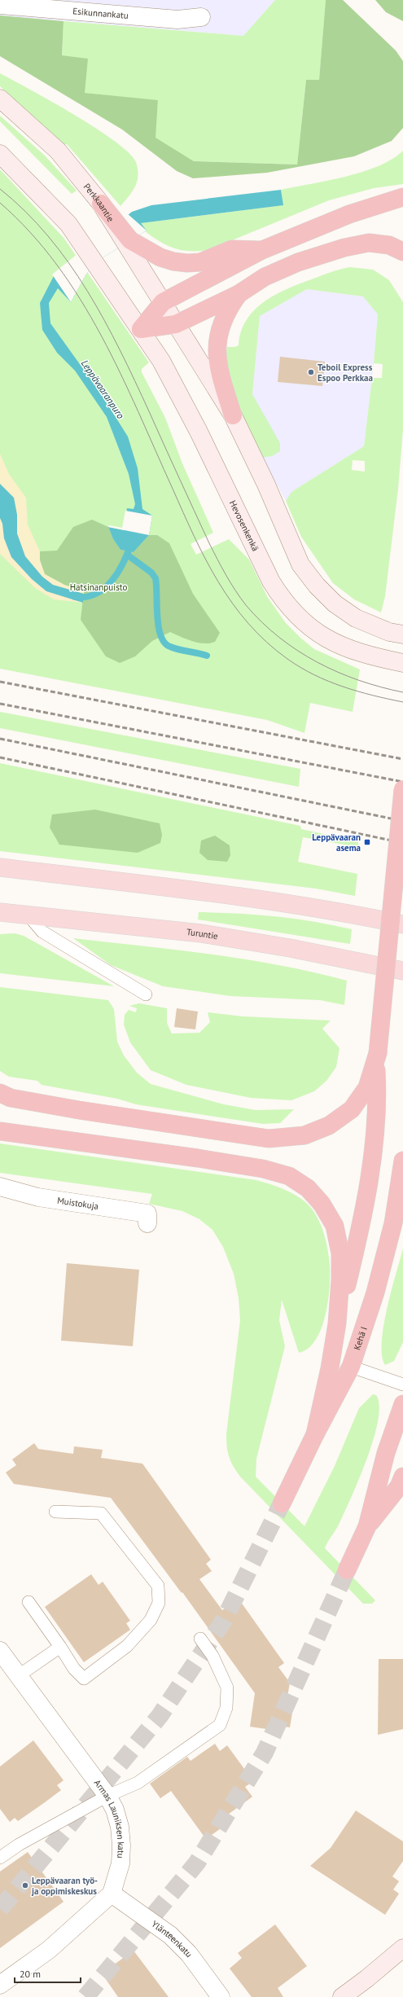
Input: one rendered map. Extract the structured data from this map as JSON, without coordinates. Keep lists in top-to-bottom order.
{
  "streets": {
    "highway": ["Kehä I"],
    "main road": ["Perkkaantie", "Hevosenkenkä", "Turuntie"],
    "street": [
      "Esikunnankatu",
      "Muistokuja",
      "Armas Launiksen katu",
      "Ylänteenkatu"
    ]
  },
  "crossings": [
    ["Armas Launiksen katu", "Ylänteenkatu"]
  ],
  "water": ["Leppävaaranpuro"],
  "parks": ["Hatsinanpuisto"],
  "places": {
    "other": ["Teboil Express Espoo Perkkaa", "Leppävaaran työ- ja oppimiskeskus"],
    "transit": ["Leppävaaran asema"]
  },
  "scale_bar": "20 m"
}
